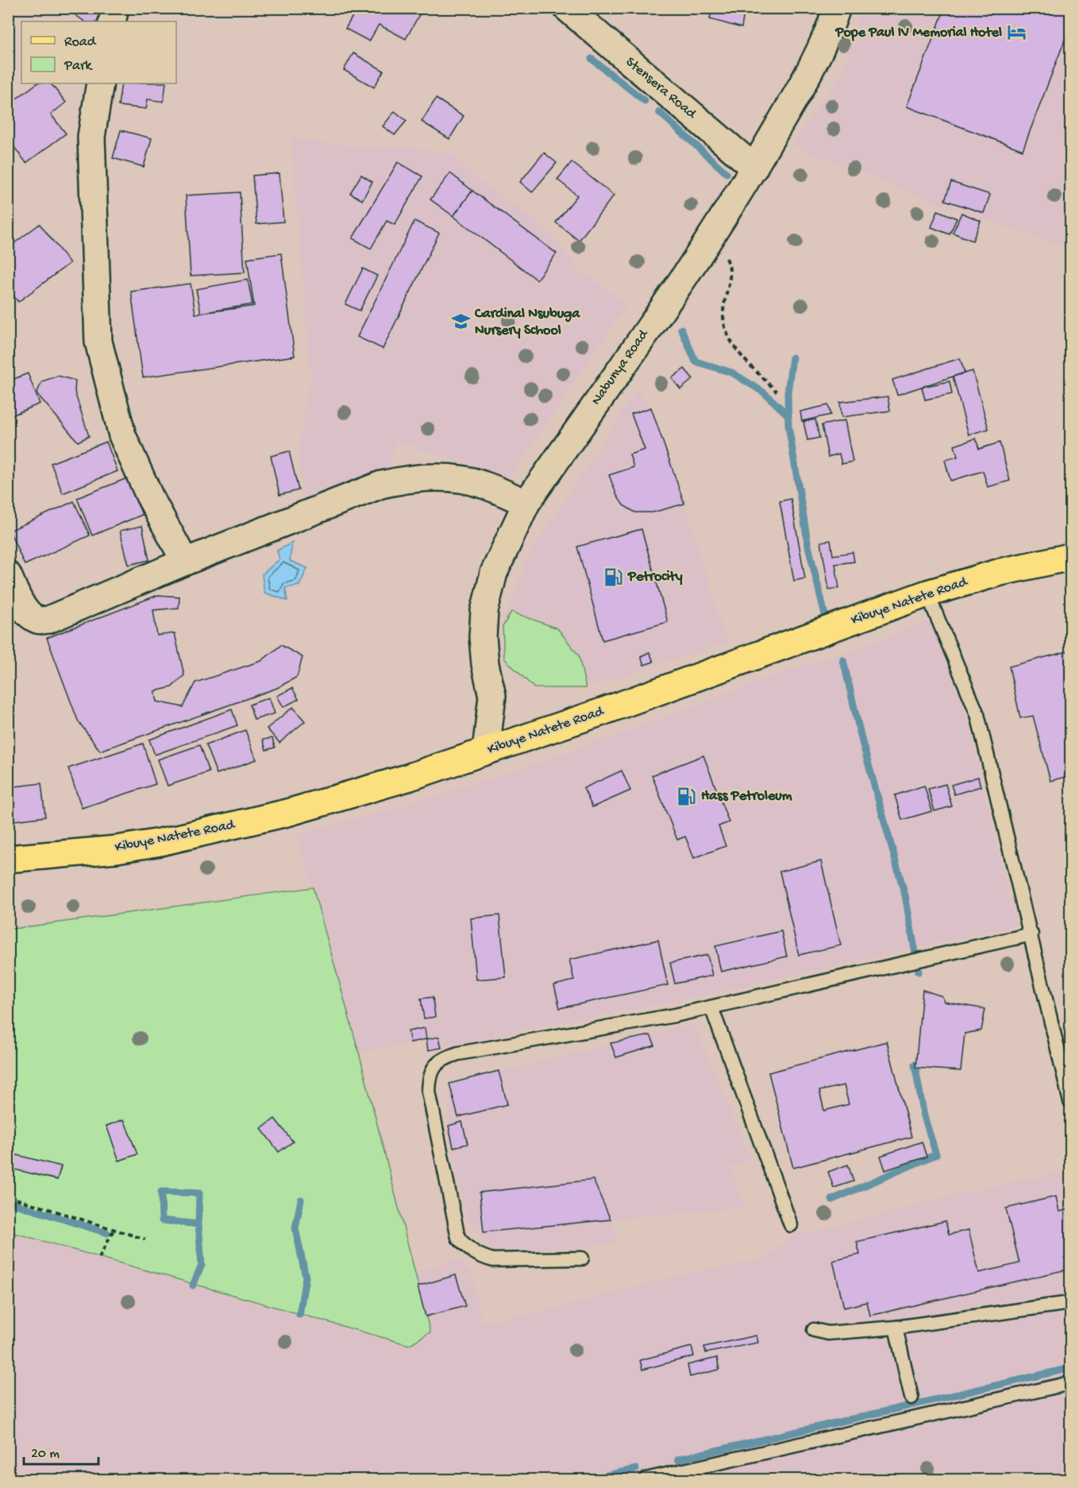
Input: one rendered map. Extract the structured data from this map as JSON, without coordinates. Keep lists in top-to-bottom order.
{
  "streets": {
    "main road": ["Kibuye Natete Road"],
    "street": ["Stensera Road", "Nabunya Road"]
  },
  "crossings": [
    ["Stensera Road", "Nabunya Road"],
    ["Nabunya Road", "Kibuye Natete Road"]
  ],
  "places": {
    "hotel": ["Pope Paul IV Memorial Hotel"],
    "school or university": ["Cardinal Nsubuga Nursery School"],
    "fuel station": ["Petrocity", "Hass Petroleum"]
  },
  "legend": ["Road", "Park"],
  "scale_bar": "20 m"
}
